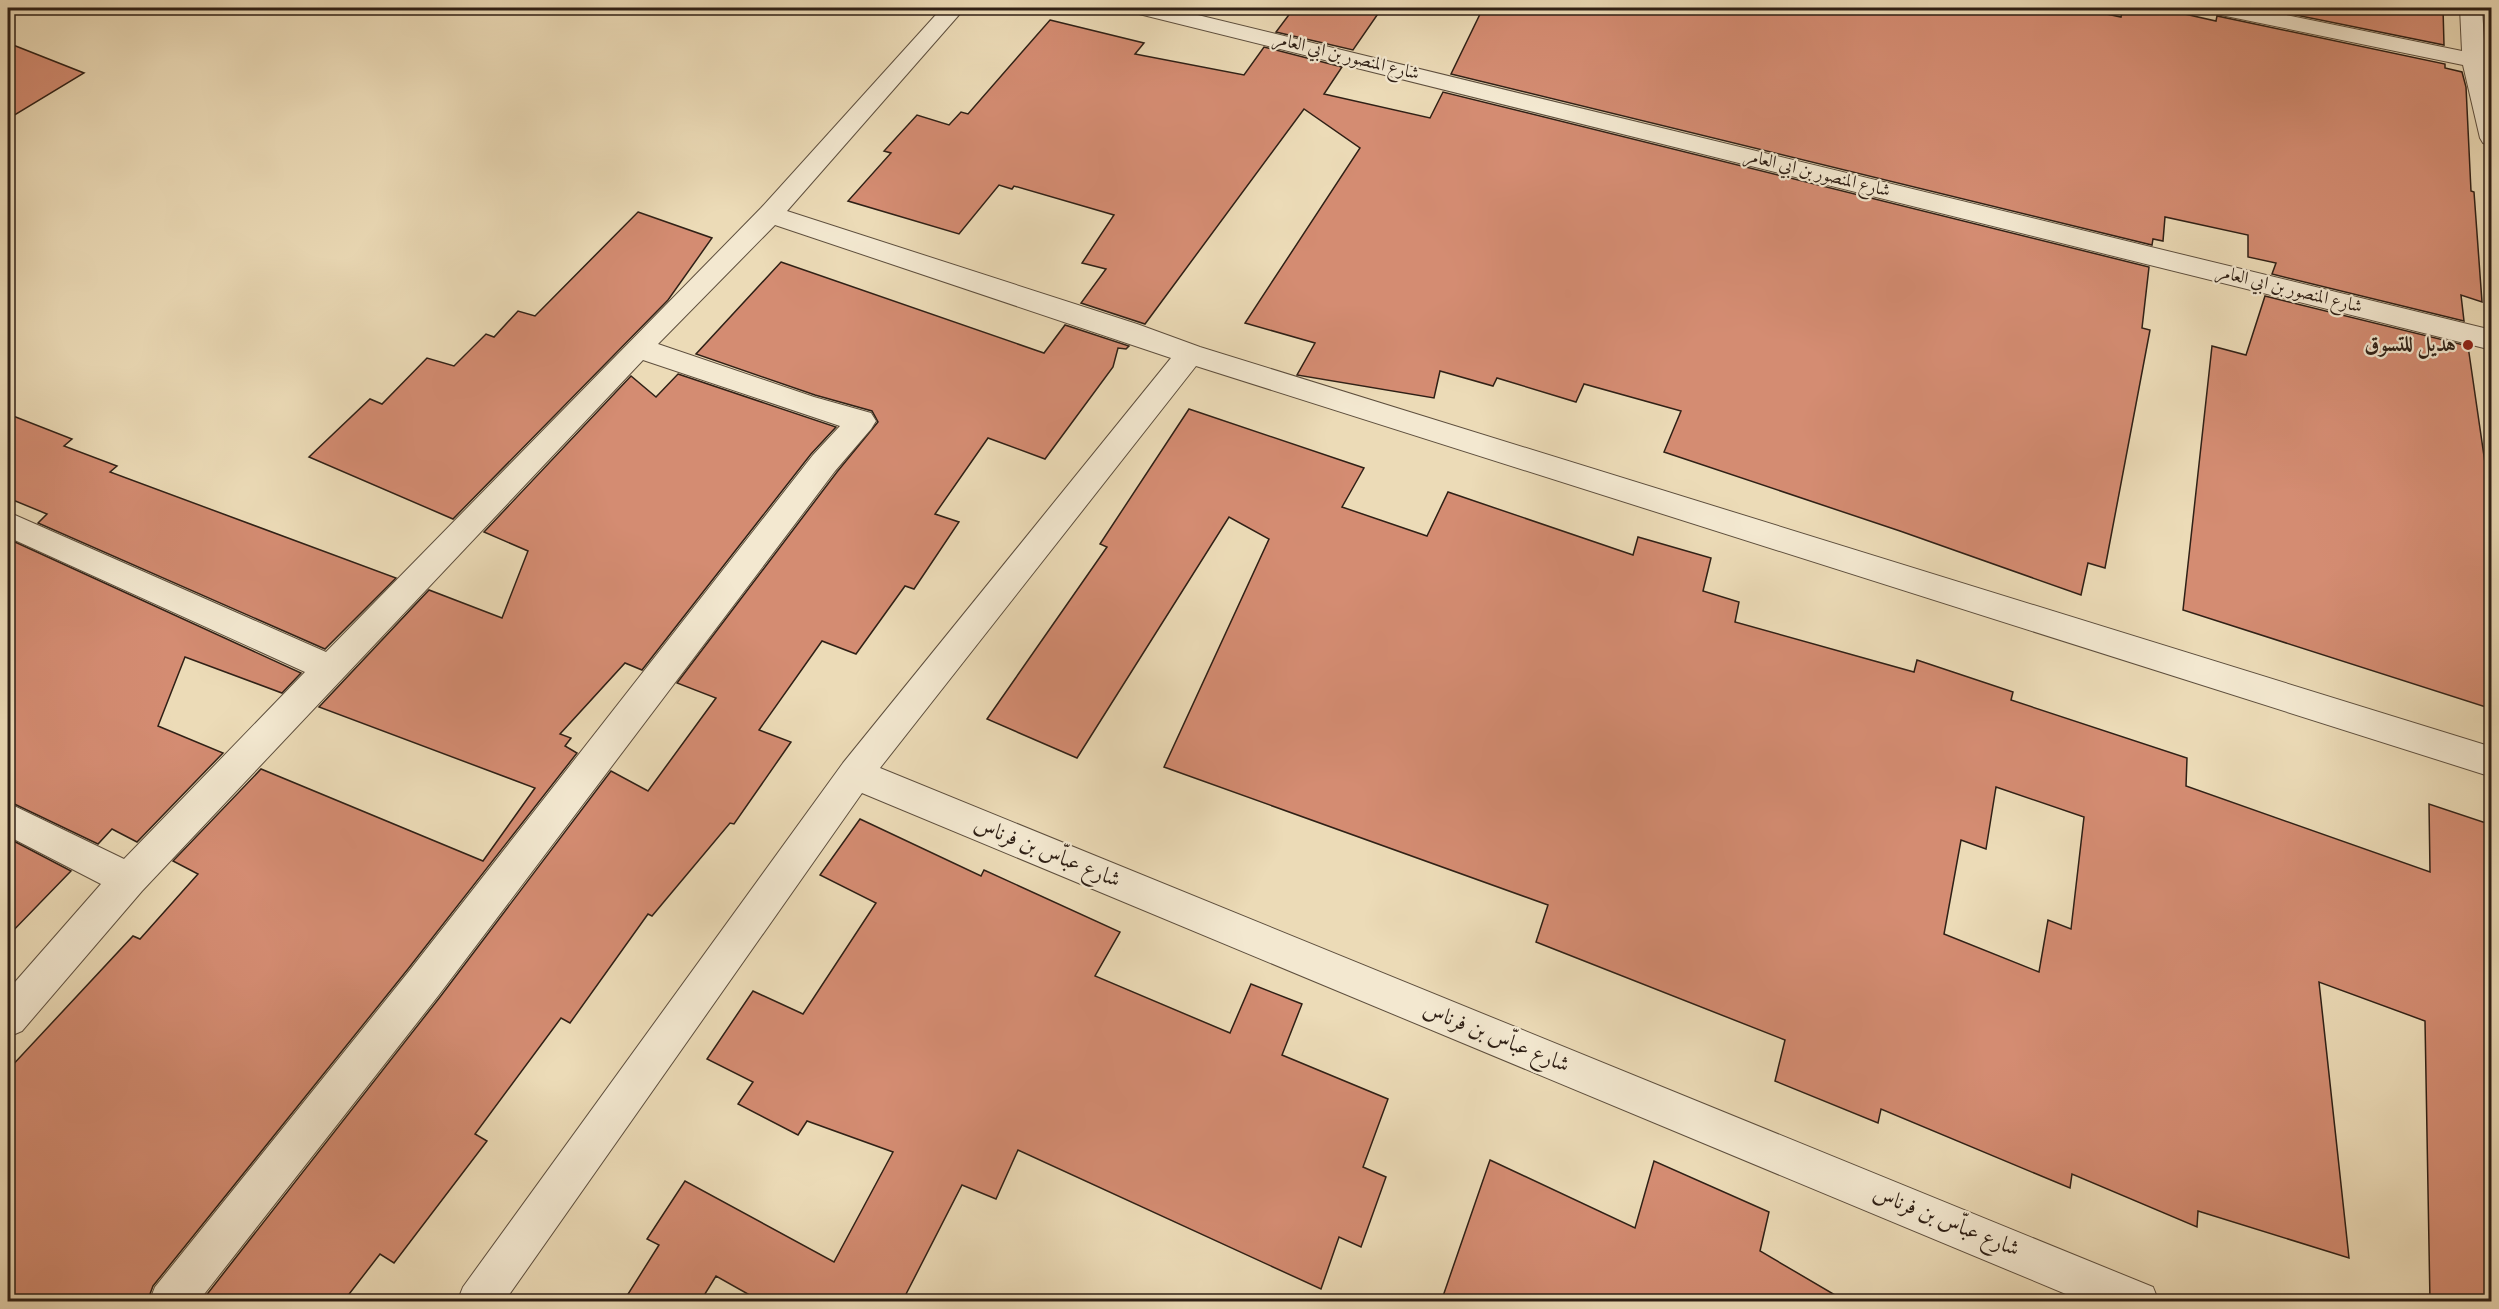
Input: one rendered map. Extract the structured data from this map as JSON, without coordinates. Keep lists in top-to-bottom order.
{
  "streets": {
    "street": ["شارع المنصور بن ابي العامر", "شارع عباّس بن فرناس"]
  },
  "places": ["هديل للتسوق"]
}
